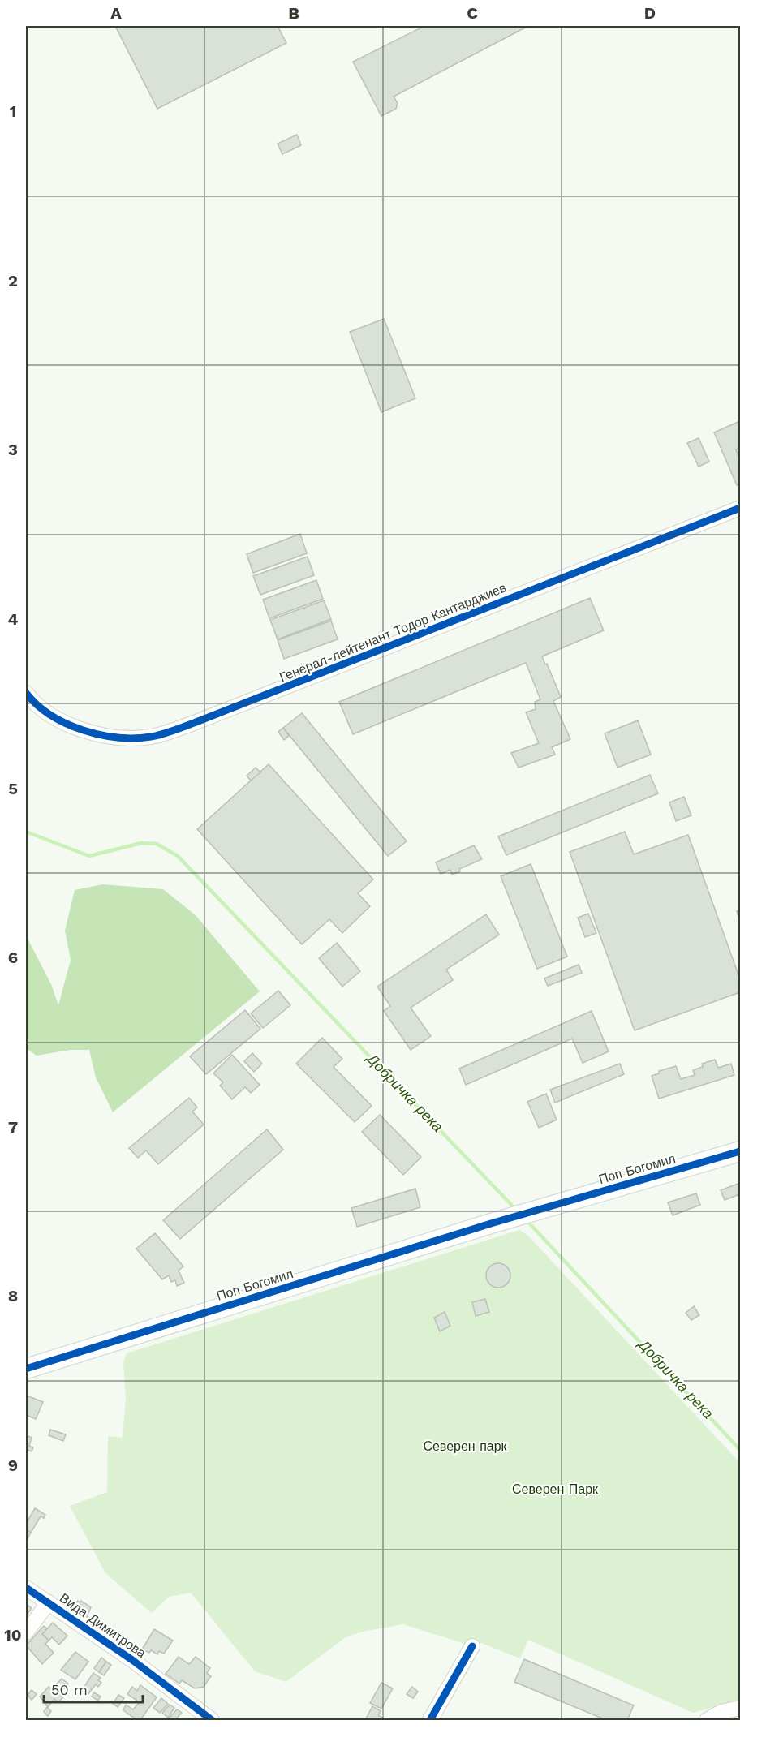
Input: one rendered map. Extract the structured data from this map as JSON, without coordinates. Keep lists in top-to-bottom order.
{
  "streets": {
    "street": ["Генерал-лейтенант Тодор Кантарджиев", "Поп Богомил", "Вида Димитрова"]
  },
  "water": ["Добричка река"],
  "parks": ["Северен парк", "Северен Парк"],
  "scale_bar": "50 m",
  "grid": {
    "columns": [
      "A",
      "B",
      "C",
      "D"
    ],
    "rows": [
      "1",
      "2",
      "3",
      "4",
      "5",
      "6",
      "7",
      "8",
      "9",
      "10"
    ]
  }
}
